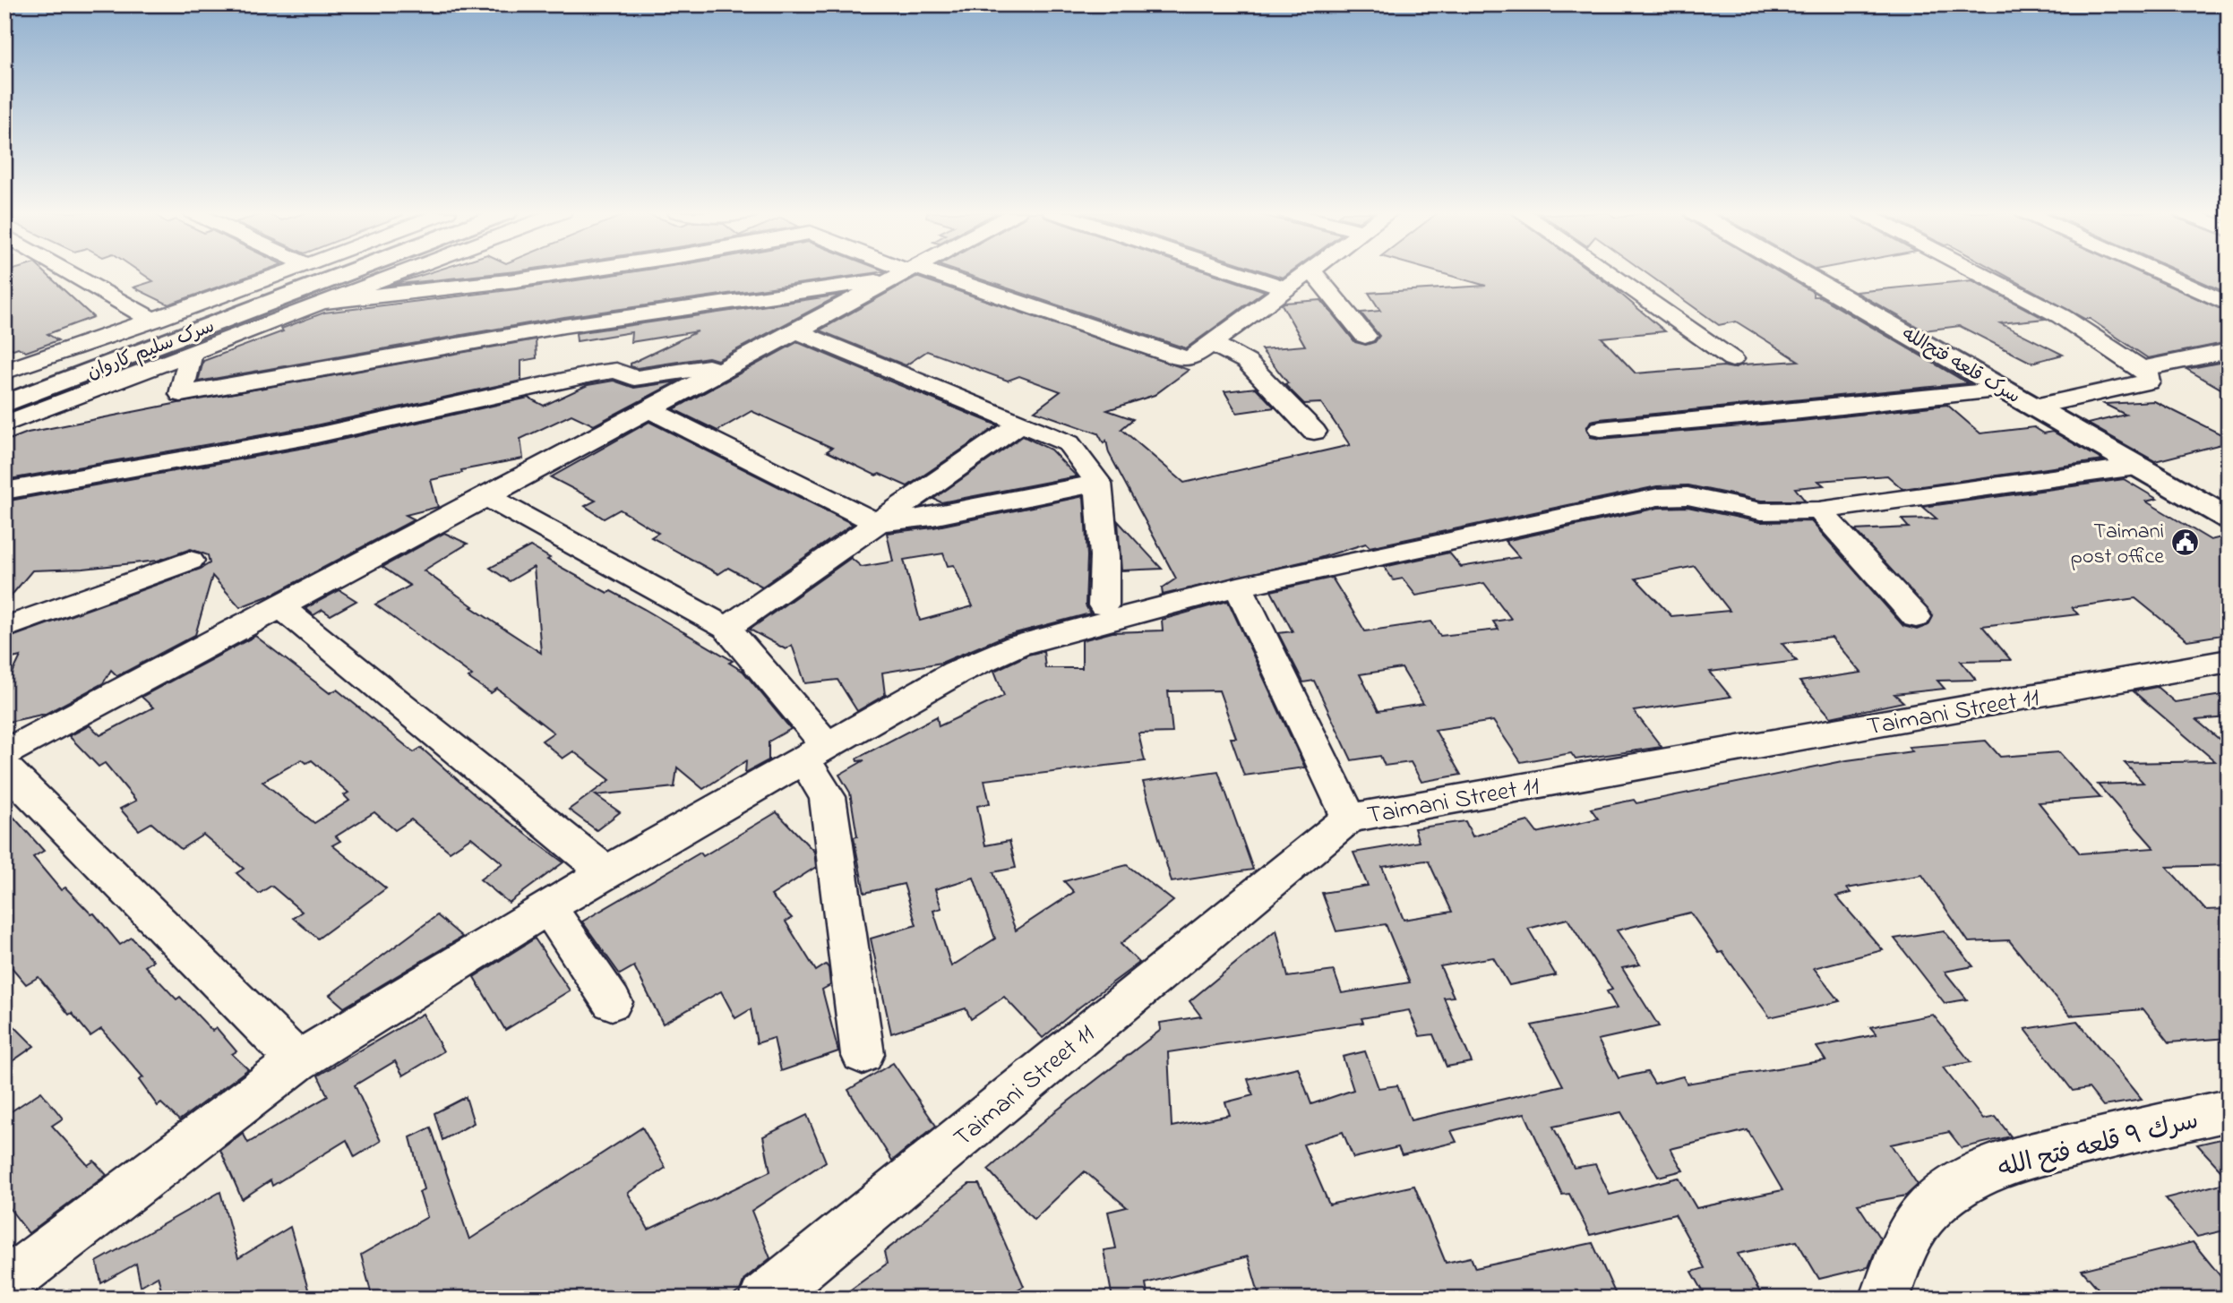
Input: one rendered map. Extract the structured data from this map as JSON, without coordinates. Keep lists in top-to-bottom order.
{
  "streets": {
    "main road": ["سرک سلیم کاروان", "سرک قلعه فتح‌الله"],
    "street": ["Taimani Street 11", "سرك ٩ قلعه فتح الله"]
  },
  "places": {
    "public building": ["Taimani post office"]
  }
}
